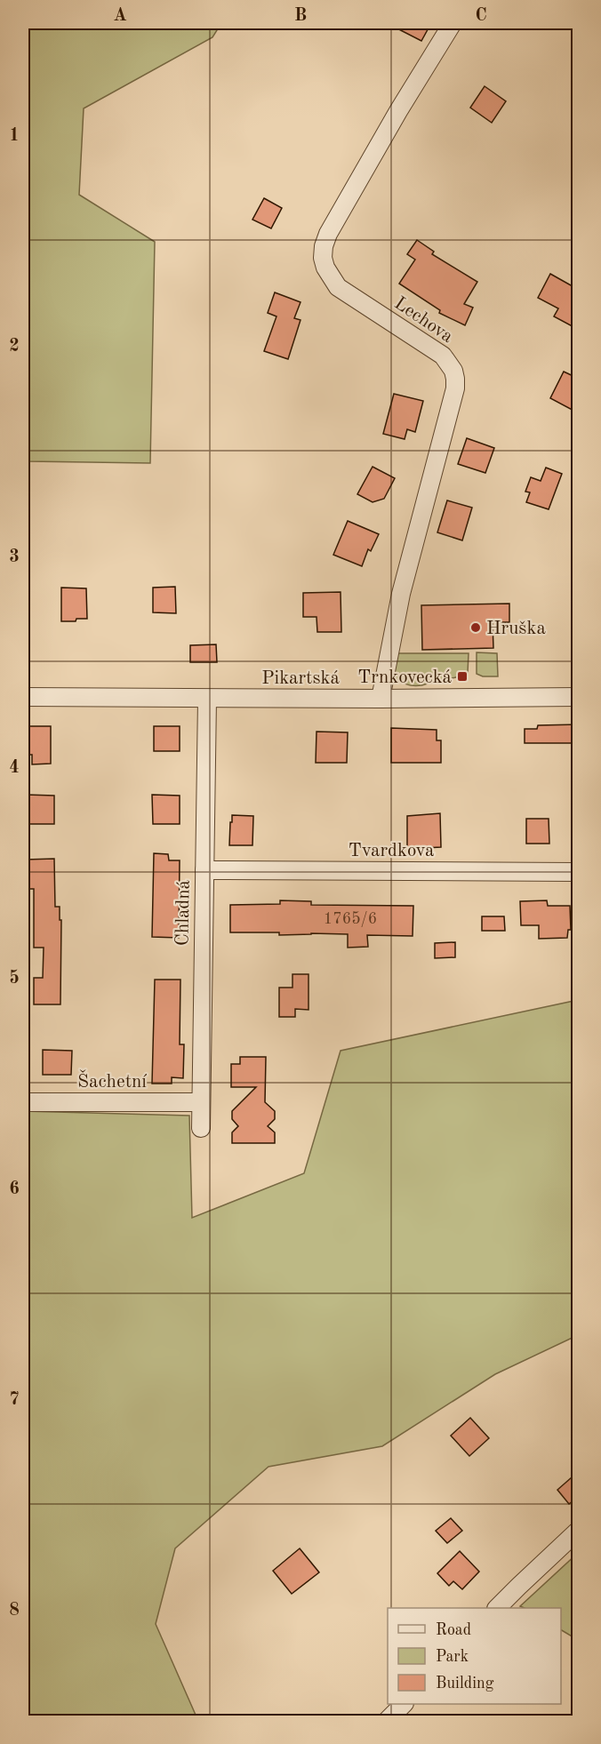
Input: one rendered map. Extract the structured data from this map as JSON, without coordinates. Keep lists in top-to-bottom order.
{
  "streets": {
    "street": [
      "Lechova",
      "Pikartská",
      "Tvardkova",
      "Chladná",
      "Šachetní"
    ]
  },
  "crossings": [
    ["Lechova", "Pikartská"],
    ["Pikartská", "Chladná"],
    ["Tvardkova", "Chladná"],
    ["Chladná", "Šachetní"]
  ],
  "places": {
    "other": ["Hruška"],
    "transit": ["Trnkovecká"]
  },
  "house_numbers": ["1765/6"],
  "legend": ["Road", "Park", "Building"],
  "grid": {
    "columns": ["A", "B", "C"],
    "rows": [
      "1",
      "2",
      "3",
      "4",
      "5",
      "6",
      "7",
      "8"
    ]
  }
}
